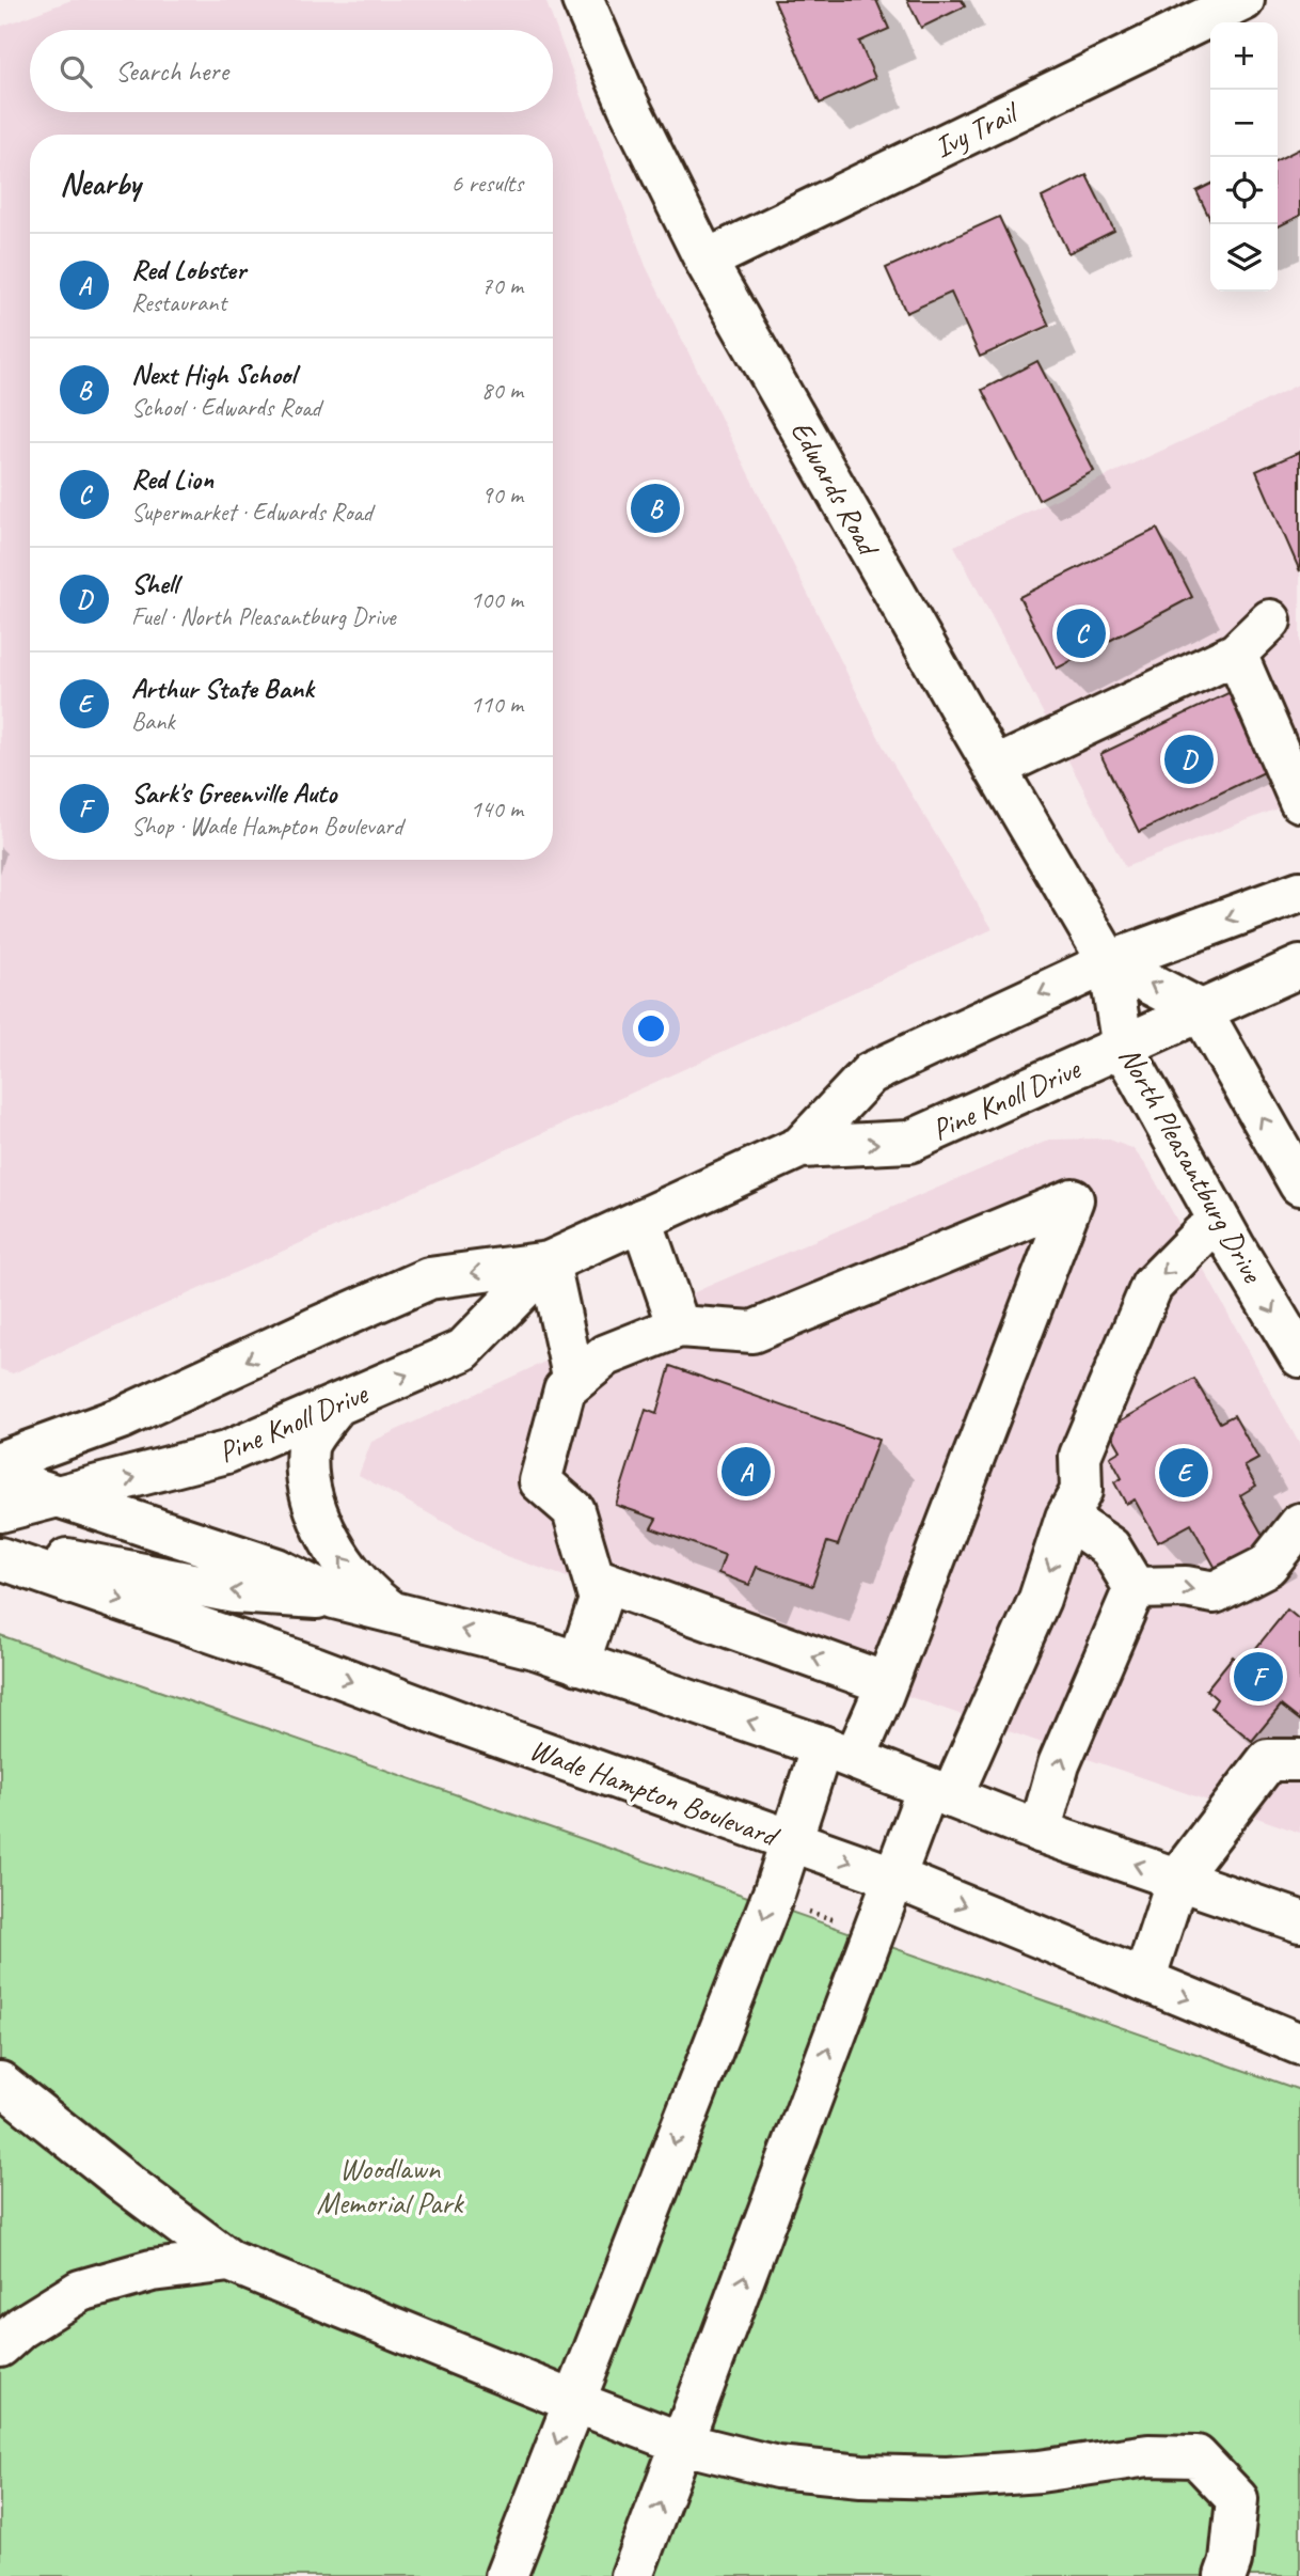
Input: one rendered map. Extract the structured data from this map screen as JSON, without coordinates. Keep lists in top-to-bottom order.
{
  "streets": {
    "main road": [
      "Ivy Trail",
      "Edwards Road",
      "Pine Knoll Drive",
      "North Pleasantburg Drive",
      "Wade Hampton Boulevard"
    ]
  },
  "crossings": [
    ["Ivy Trail", "Edwards Road"],
    ["Edwards Road", "Pine Knoll Drive"],
    ["Edwards Road", "North Pleasantburg Drive"],
    ["Pine Knoll Drive", "North Pleasantburg Drive"]
  ],
  "parks": ["Woodlawn Memorial Park"],
  "page": {
    "map_buttons": ["+", "−"],
    "search": "Search here",
    "heading": ["Nearby", "6 results"],
    "list": [
      {
        "mark": "A",
        "name": "Red Lobster",
        "note": "Restaurant",
        "value": "70 m"
      },
      {
        "mark": "B",
        "name": "Next High School",
        "note": "School · Edwards Road",
        "value": "80 m"
      },
      {
        "mark": "C",
        "name": "Red Lion",
        "note": "Supermarket · Edwards Road",
        "value": "90 m"
      },
      {
        "mark": "D",
        "name": "Shell",
        "note": "Fuel · North Pleasantburg Drive",
        "value": "100 m"
      },
      {
        "mark": "E",
        "name": "Arthur State Bank",
        "note": "Bank",
        "value": "110 m"
      },
      {
        "mark": "F",
        "name": "Sark's Greenville Auto",
        "note": "Shop · Wade Hampton Boulevard",
        "value": "140 m"
      }
    ],
    "pins": [
      "B",
      "C",
      "D",
      "A",
      "E",
      "F"
    ]
  }
}
